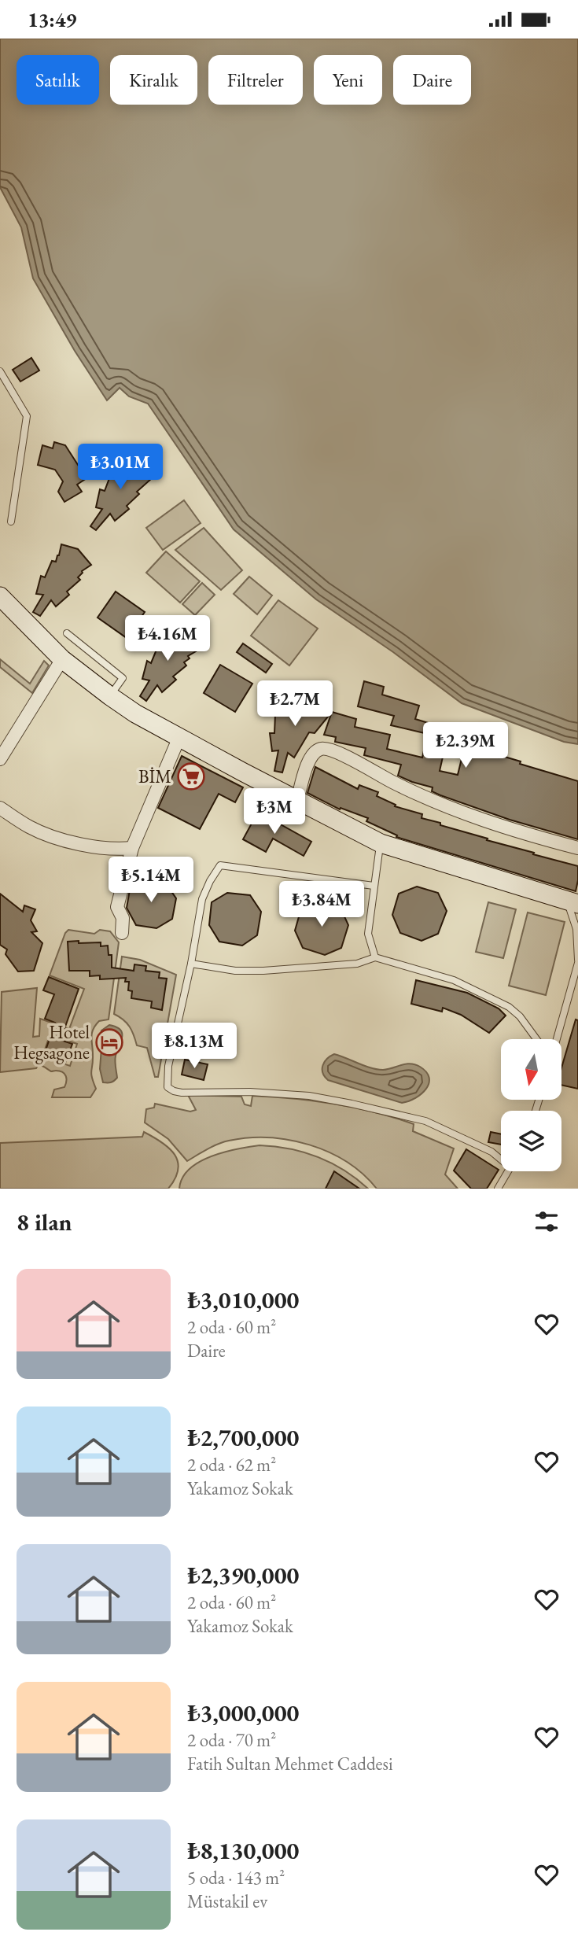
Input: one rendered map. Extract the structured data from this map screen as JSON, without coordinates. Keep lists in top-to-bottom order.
{
  "places": {
    "supermarket": ["BİM"],
    "hotel": ["Hotel Hegsagone"]
  },
  "north": "bottom",
  "page": {
    "status": "13:49",
    "chip": [
      "Satılık",
      "Kiralık",
      "Filtreler",
      "Yeni",
      "Daire"
    ],
    "price": [
      "₺3.01M",
      "₺4.16M",
      "₺2.7M",
      "₺2.39M",
      "₺3M",
      "₺5.14M",
      "₺3.84M",
      "₺8.13M"
    ],
    "heading": "8 ilan",
    "list": [
      {
        "name": "₺3,010,000",
        "note": "2 oda · 60 m² · Daire"
      },
      {
        "name": "₺2,700,000",
        "note": "2 oda · 62 m² · Yakamoz Sokak"
      },
      {
        "name": "₺2,390,000",
        "note": "2 oda · 60 m² · Yakamoz Sokak"
      },
      {
        "name": "₺3,000,000",
        "note": "2 oda · 70 m² · Fatih Sultan Mehmet Caddesi"
      },
      {
        "name": "₺8,130,000",
        "note": "5 oda · 143 m² · Müstakil ev"
      }
    ]
  }
}
